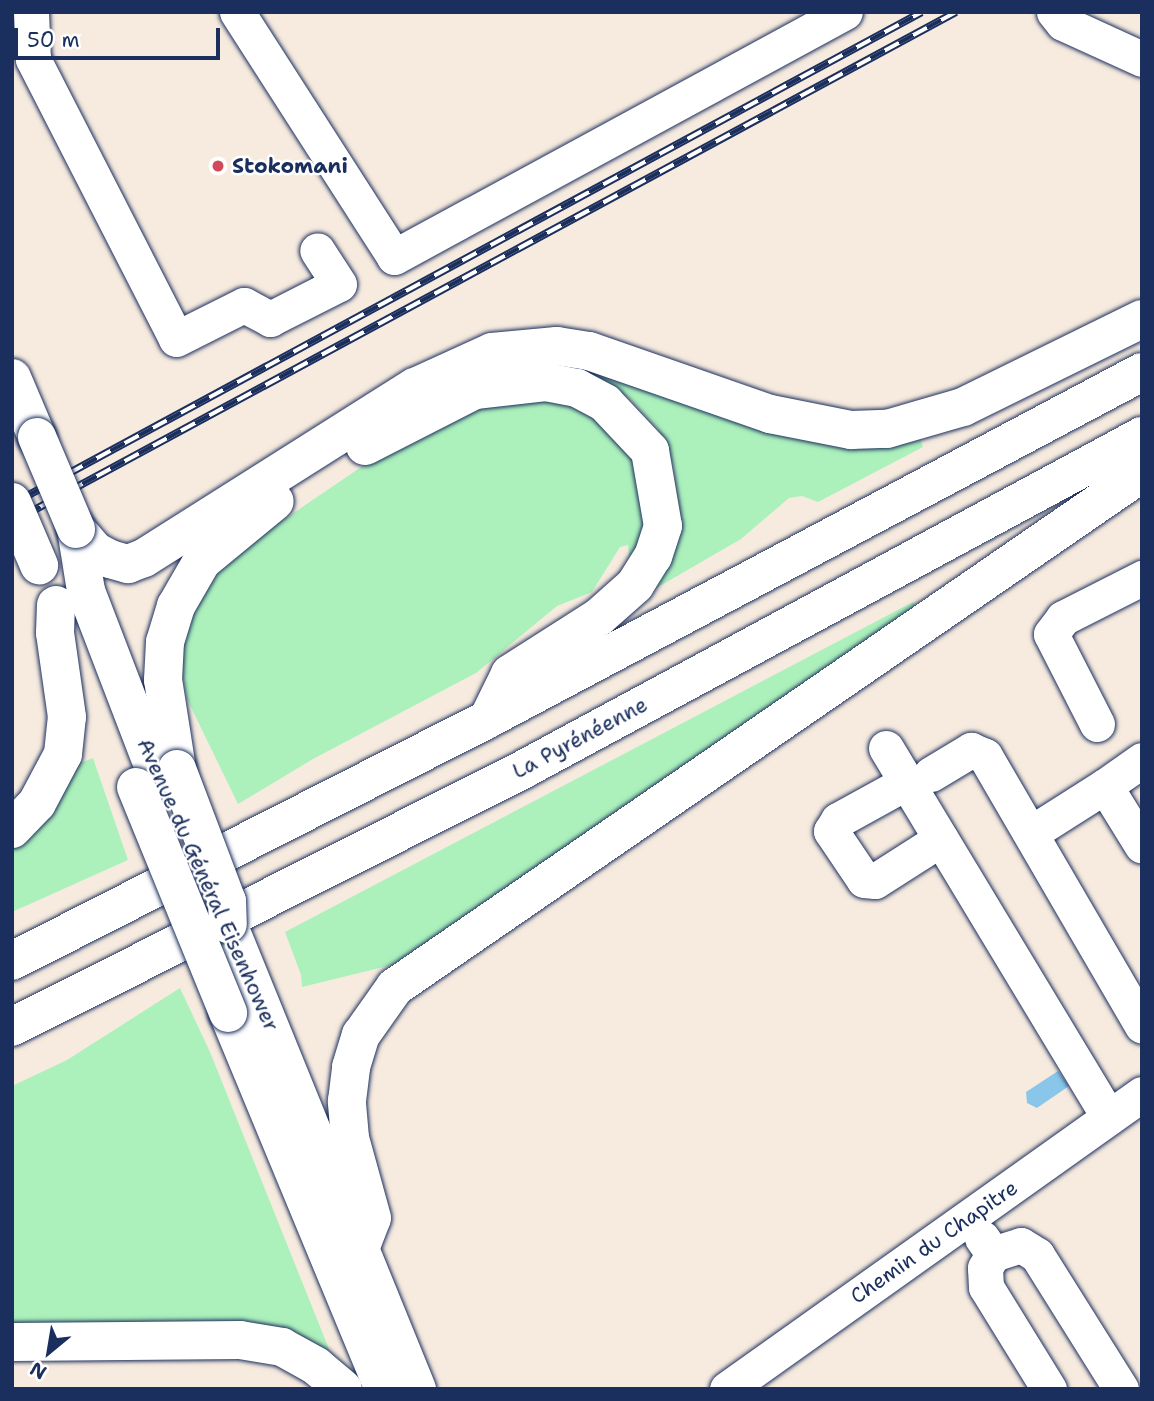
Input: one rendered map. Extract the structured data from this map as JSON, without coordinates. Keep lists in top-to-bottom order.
{
  "streets": {
    "main road": ["La Pyrénéenne", "Avenue du Général Eisenhower"],
    "street": ["Chemin du Chapitre"]
  },
  "places": ["Stokomani"],
  "scale_bar": "50 m",
  "north": "bottom left"
}
